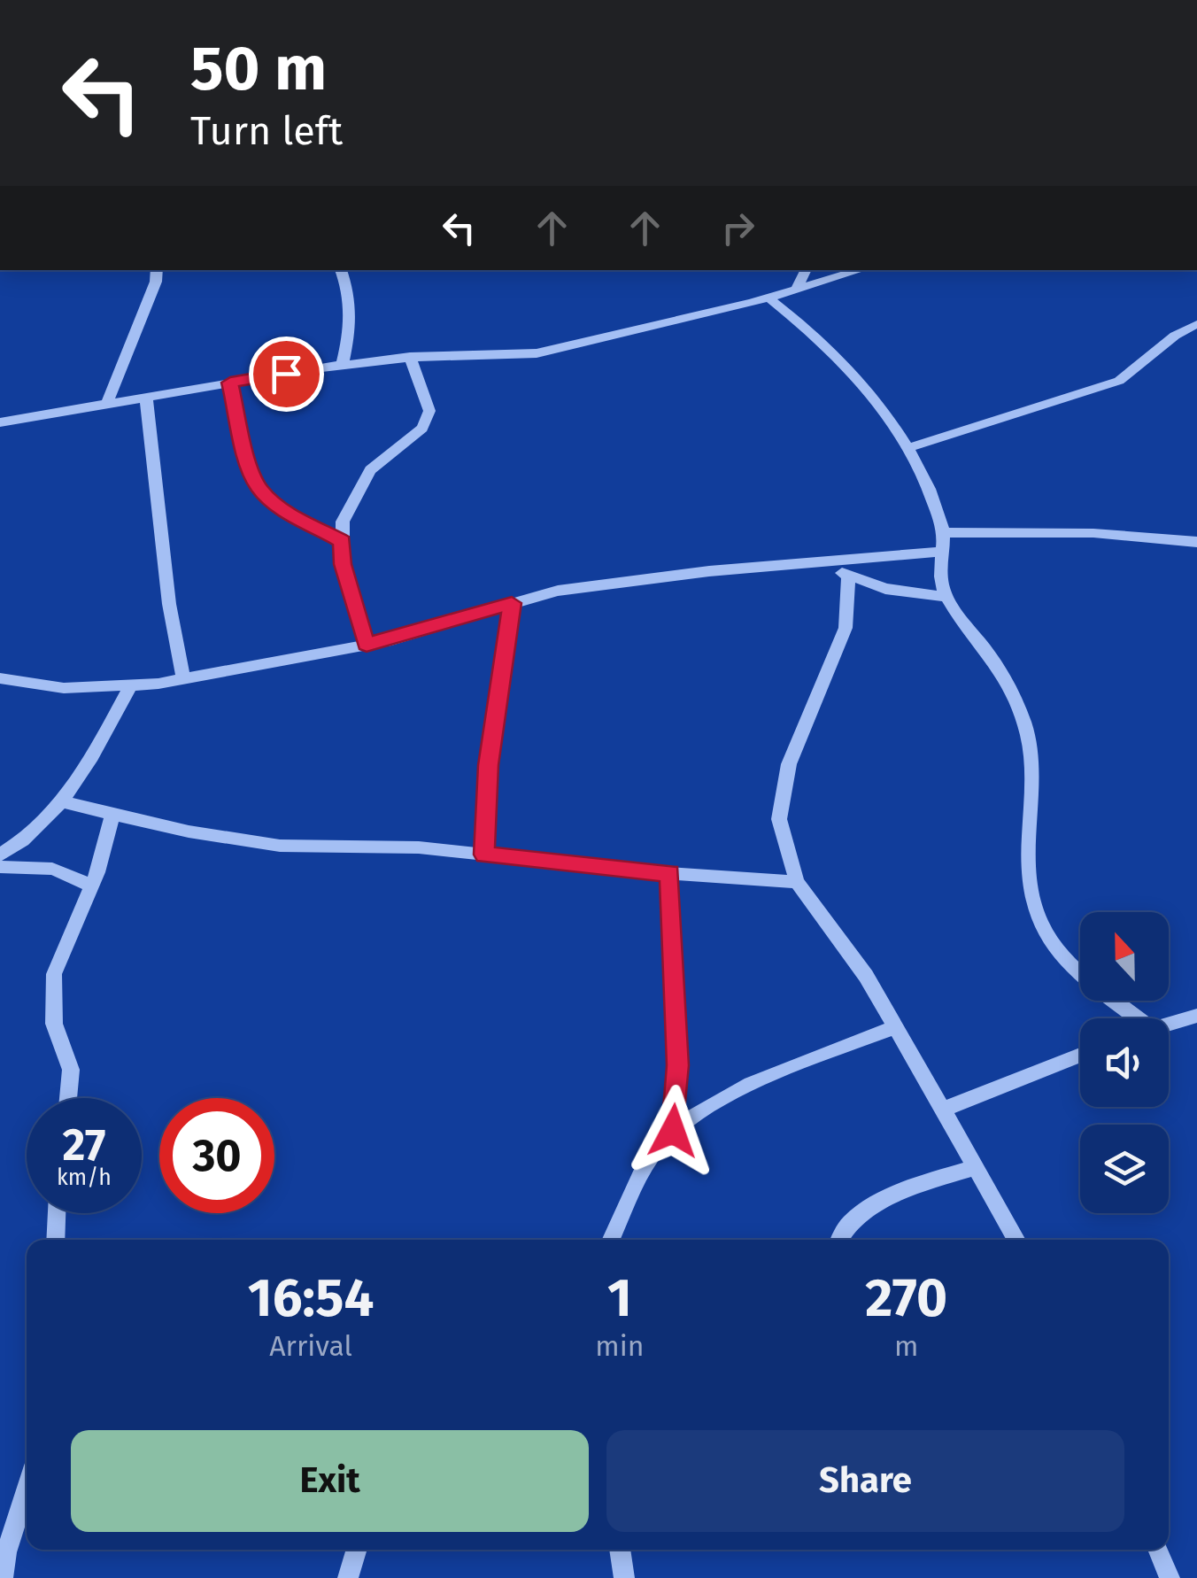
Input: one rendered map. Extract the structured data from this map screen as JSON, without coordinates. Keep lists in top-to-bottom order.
{
  "north": "top",
  "page": {
    "turn": ["50 m", "Turn left"],
    "speed": "27 km/h",
    "limit": "30",
    "eta": [
      "16:54",
      "Arrival",
      "1",
      "min",
      "270",
      "m"
    ],
    "buttons": ["Exit", "Share"]
  }
}
